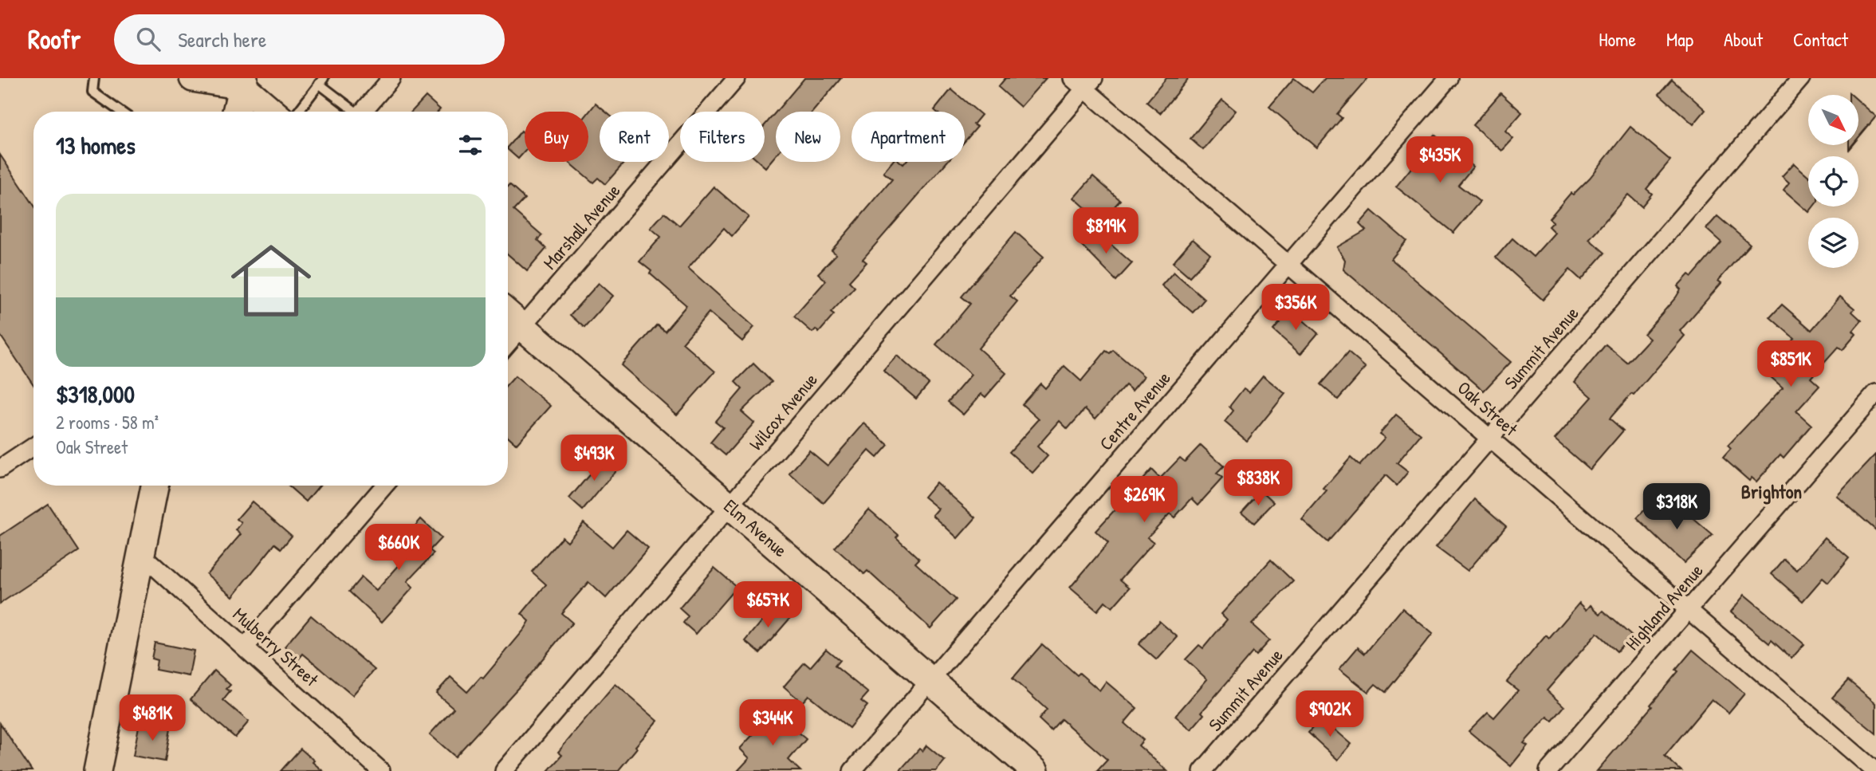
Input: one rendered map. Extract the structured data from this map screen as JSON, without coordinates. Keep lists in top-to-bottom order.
{
  "streets": {
    "main road": ["Elm Avenue"],
    "street": [
      "Marshall Avenue",
      "Summit Avenue",
      "Oak Street",
      "Centre Avenue",
      "Wilcox Avenue",
      "Highland Avenue",
      "Mulberry Street"
    ]
  },
  "crossings": [
    ["Marshall Avenue", "Elm Avenue"],
    ["Summit Avenue", "Oak Street"],
    ["Oak Street", "Centre Avenue"],
    ["Oak Street", "Wilcox Avenue"],
    ["Oak Street", "Highland Avenue"],
    ["Centre Avenue", "Elm Avenue"],
    ["Wilcox Avenue", "Elm Avenue"]
  ],
  "districts": ["Brighton"],
  "north": "bottom right",
  "page": {
    "header": "Roofr",
    "search": "Search here",
    "nav": [
      "Home",
      "Map",
      "About",
      "Contact"
    ],
    "chip": [
      "Buy",
      "Rent",
      "Filters",
      "New",
      "Apartment"
    ],
    "heading": "13 homes",
    "price": [
      "$435K",
      "$819K",
      "$356K",
      "$851K",
      "$493K",
      "$838K",
      "$269K",
      "$318K",
      "$660K",
      "$657K",
      "$902K",
      "$481K",
      "$344K"
    ],
    "list": [
      {
        "name": "$318,000",
        "note": "2 rooms · 58 m² · Oak Street"
      }
    ]
  }
}
